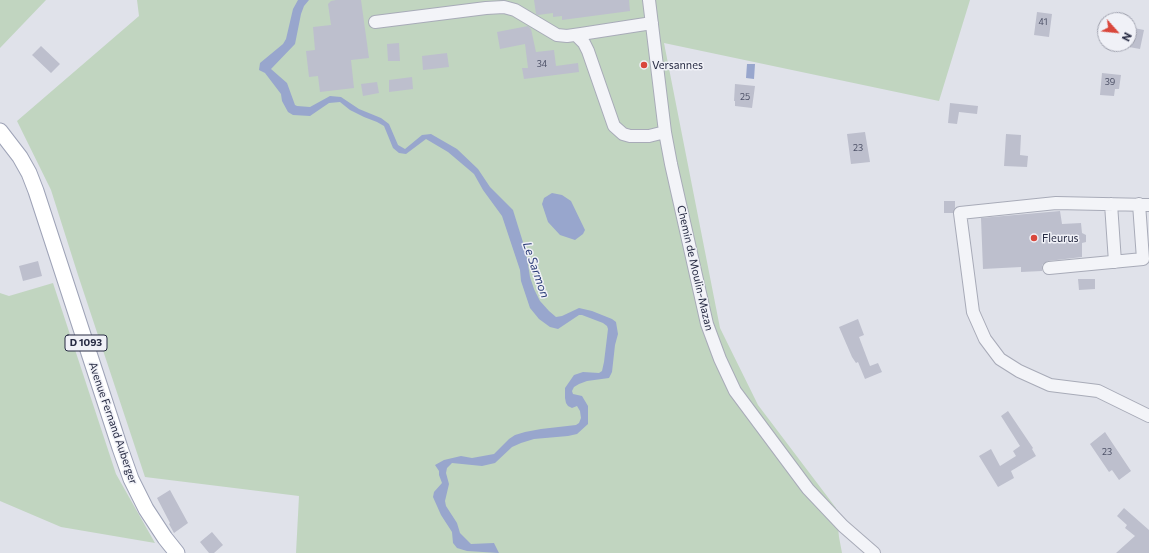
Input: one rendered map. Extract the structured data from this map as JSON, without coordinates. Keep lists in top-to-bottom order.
{
  "streets": {
    "main road": ["D 1093", "Avenue Fernand Auberger"],
    "street": ["Chemin de Moulin-Mazan"]
  },
  "water": ["Le Sarmon"],
  "places": ["Versannes", "Fleurus"],
  "house_numbers": [
    "41",
    "34",
    "39",
    "25",
    "23",
    "23"
  ],
  "north": "bottom right"
}
